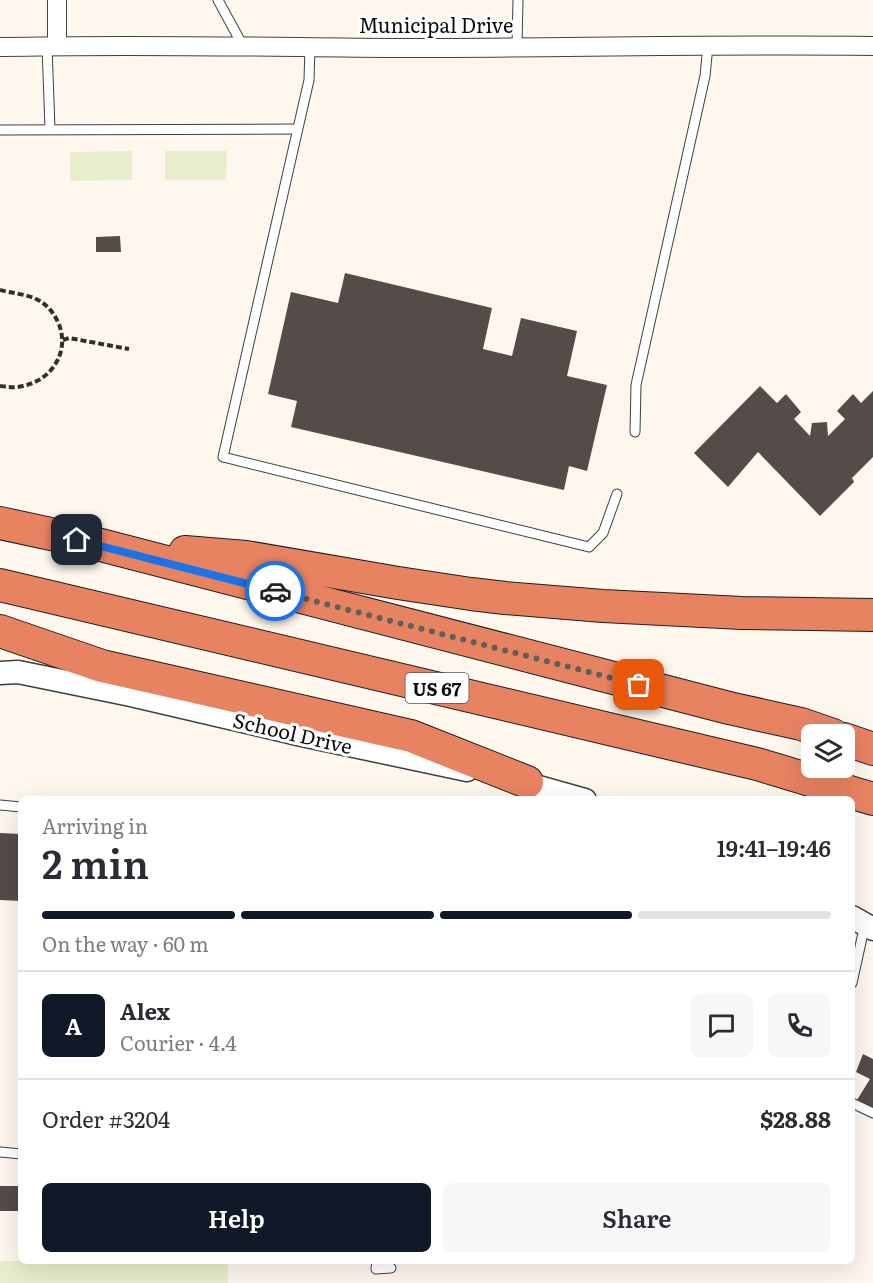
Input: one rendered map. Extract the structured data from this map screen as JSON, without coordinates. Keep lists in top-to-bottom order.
{
  "streets": {
    "highway": ["US 67"],
    "street": ["Municipal Drive", "School Drive"]
  },
  "page": {
    "heading": ["2 min", "Arriving in", "19:41–19:46"],
    "panel": [
      "Alex",
      "Courier · 4.4",
      "Order #3204",
      "$28.88"
    ],
    "bar": "On the way · 60 m",
    "round": "A",
    "buttons": ["Help", "Share"]
  }
}
